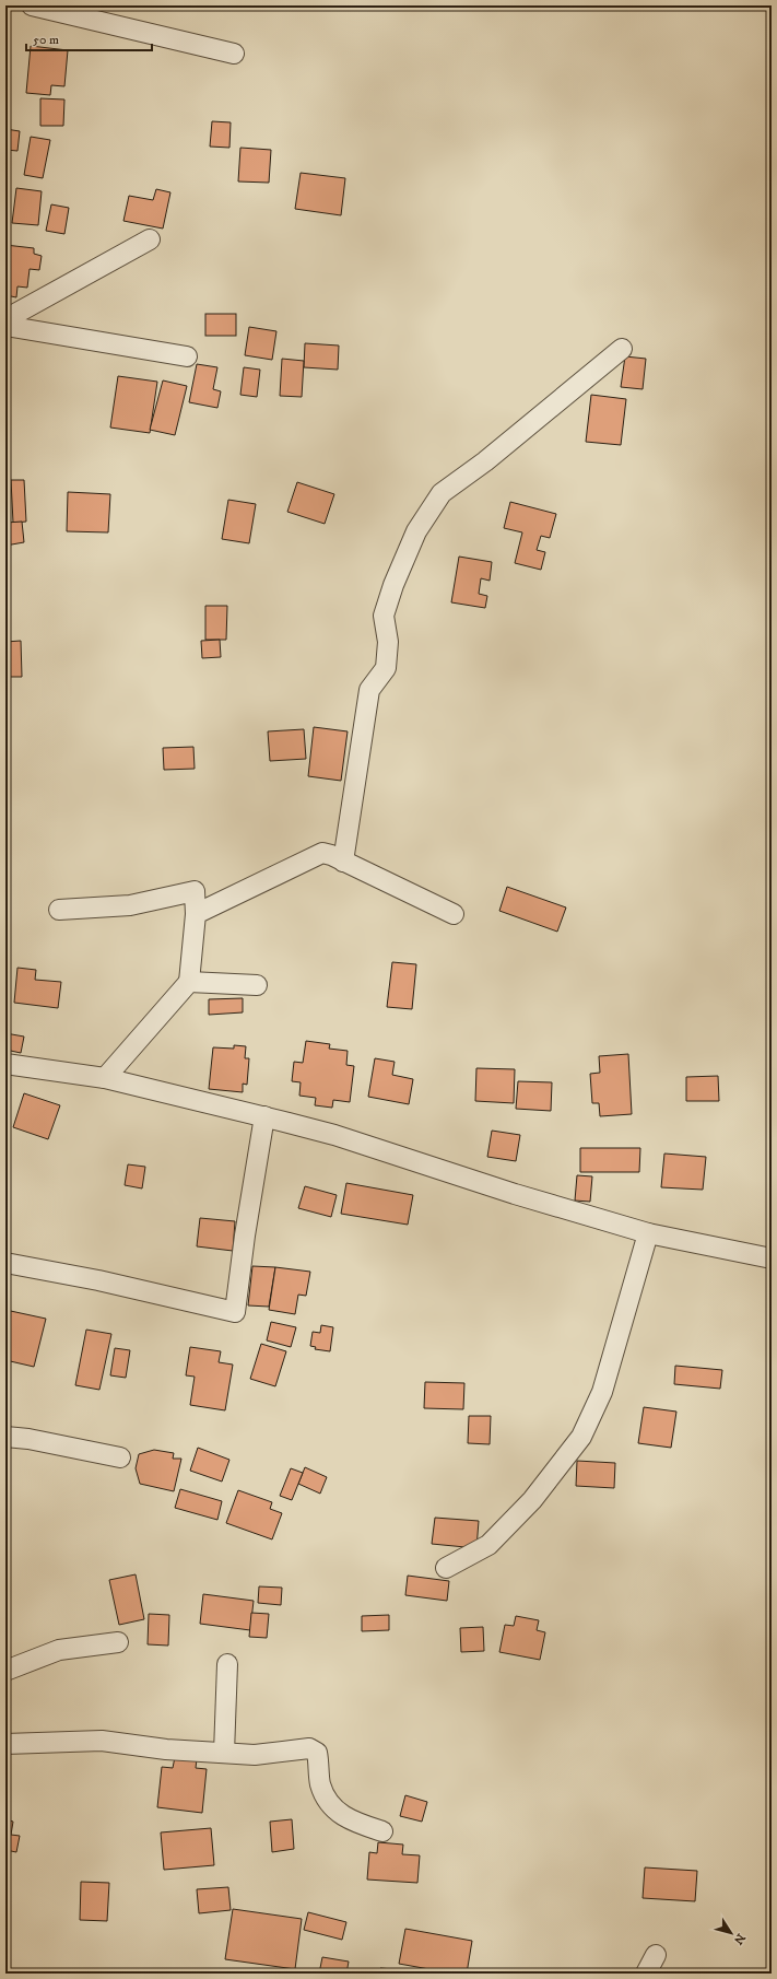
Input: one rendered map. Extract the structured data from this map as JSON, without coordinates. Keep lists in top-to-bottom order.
{
  "scale_bar": "50 m",
  "north": "bottom right"
}
